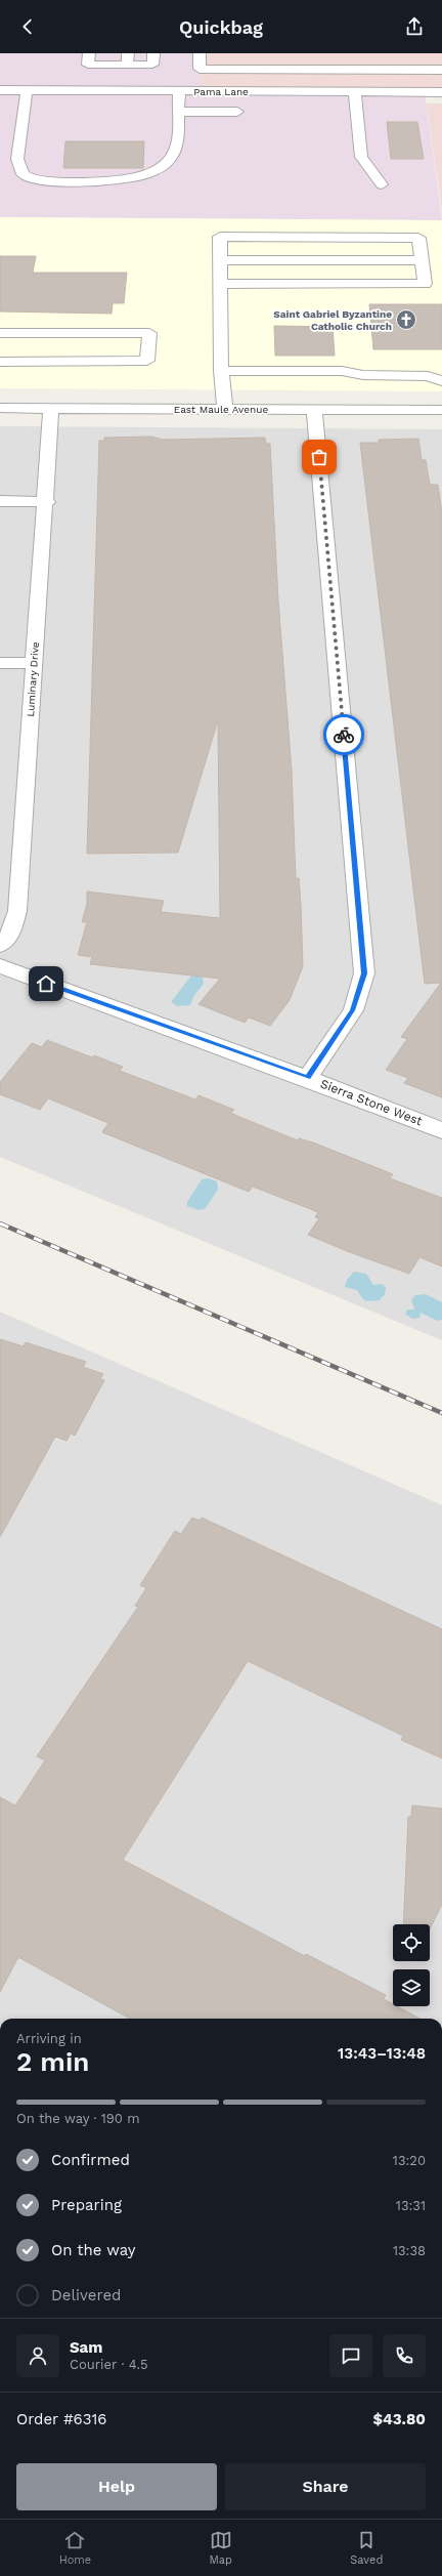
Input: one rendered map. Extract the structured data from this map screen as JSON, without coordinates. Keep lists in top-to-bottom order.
{
  "streets": {
    "street": [
      "Pama Lane",
      "East Maule Avenue",
      "Luminary Drive",
      "Sierra Stone West"
    ]
  },
  "crossings": [
    ["East Maule Avenue", "Luminary Drive"]
  ],
  "places": {
    "church": ["Saint Gabriel Byzantine Catholic Church"]
  },
  "page": {
    "header": "Quickbag",
    "heading": ["2 min", "Arriving in", "13:43–13:48"],
    "panel": [
      "Sam",
      "Courier · 4.5",
      "Order #6316",
      "$43.80"
    ],
    "bar": "On the way · 190 m",
    "list": [
      ["Confirmed", "13:20"],
      ["Preparing", "13:31"],
      ["On the way", "13:38"],
      "Delivered"
    ],
    "buttons": ["Help", "Share"],
    "tabs": ["Home", "Map", "Saved"]
  }
}
